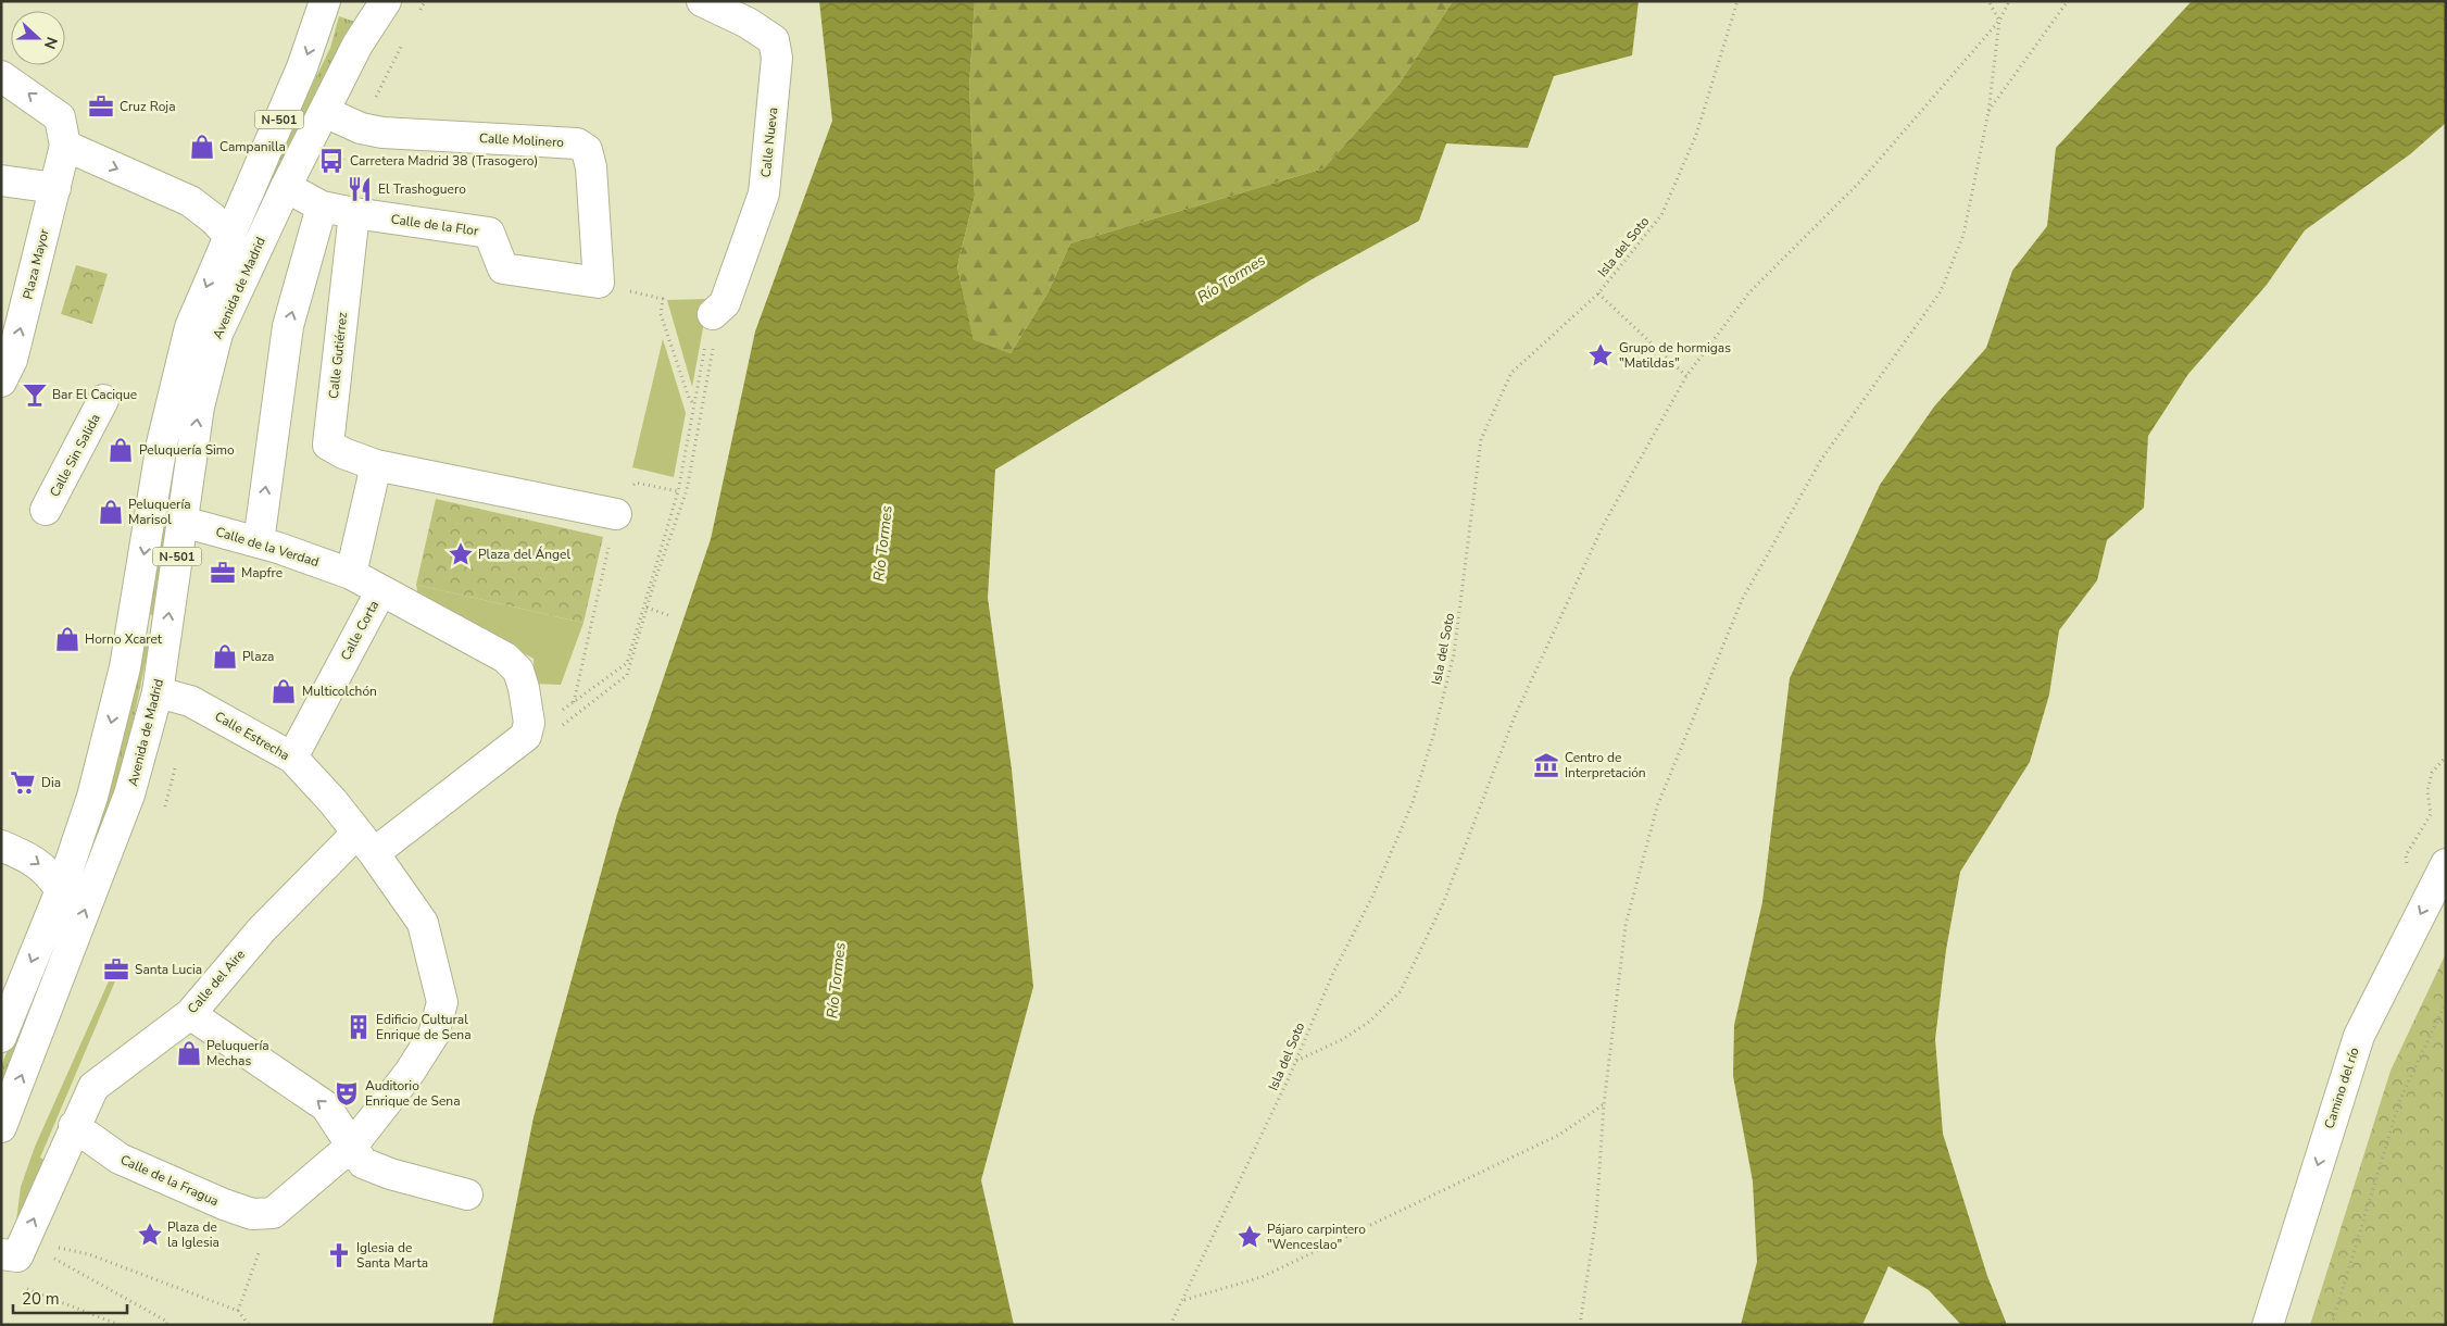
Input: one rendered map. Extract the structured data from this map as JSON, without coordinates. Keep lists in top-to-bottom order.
{
  "streets": {
    "main road": [
      "N-501",
      "Calle Molinero",
      "Calle Nueva",
      "Calle de la Flor",
      "Plaza Mayor",
      "Avenida de Madrid",
      "Calle Gutiérrez",
      "Calle Sin Salida",
      "Calle de la Verdad",
      "Calle Corta",
      "Calle Estrecha",
      "Calle del Aire",
      "Camino del río",
      "Calle de la Fragua"
    ],
    "path": ["Isla del Soto"]
  },
  "crossings": [
    ["Calle Molinero", "Calle de la Flor"],
    ["Calle Molinero", "Avenida de Madrid"],
    ["Calle de la Flor", "Avenida de Madrid"],
    ["Calle de la Flor", "Calle Gutiérrez"],
    ["Avenida de Madrid", "Calle de la Verdad"],
    ["Avenida de Madrid", "Calle Estrecha"],
    ["Calle Corta", "Calle Estrecha"],
    ["Calle Estrecha", "Calle del Aire"],
    ["Calle del Aire", "Calle de la Fragua"]
  ],
  "one_way": ["Camino del río"],
  "water": ["Río Tormes"],
  "places": {
    "office": ["Cruz Roja", "Mapfre", "Santa Lucia"],
    "shop": [
      "Campanilla",
      "Peluquería Simo",
      "Peluquería Marisol",
      "Horno Xcaret",
      "Plaza",
      "Multicolchón",
      "Peluquería Mechas"
    ],
    "bus stop": ["Carretera Madrid 38 (Trasogero)"],
    "restaurant": ["El Trashoguero"],
    "place": [
      "Grupo de hormigas \"Matildas\"",
      "Plaza del Ángel",
      "Plaza de la Iglesia",
      "Pájaro carpintero \"Wenceslao\""
    ],
    "bar": ["Bar El Cacique"],
    "museum": ["Centro de Interpretación"],
    "supermarket": ["Dia"],
    "building": ["Edificio Cultural Enrique de Sena"],
    "theatre": ["Auditorio Enrique de Sena"],
    "church": ["Iglesia de Santa Marta"]
  },
  "scale_bar": "20 m",
  "north": "right"
}
